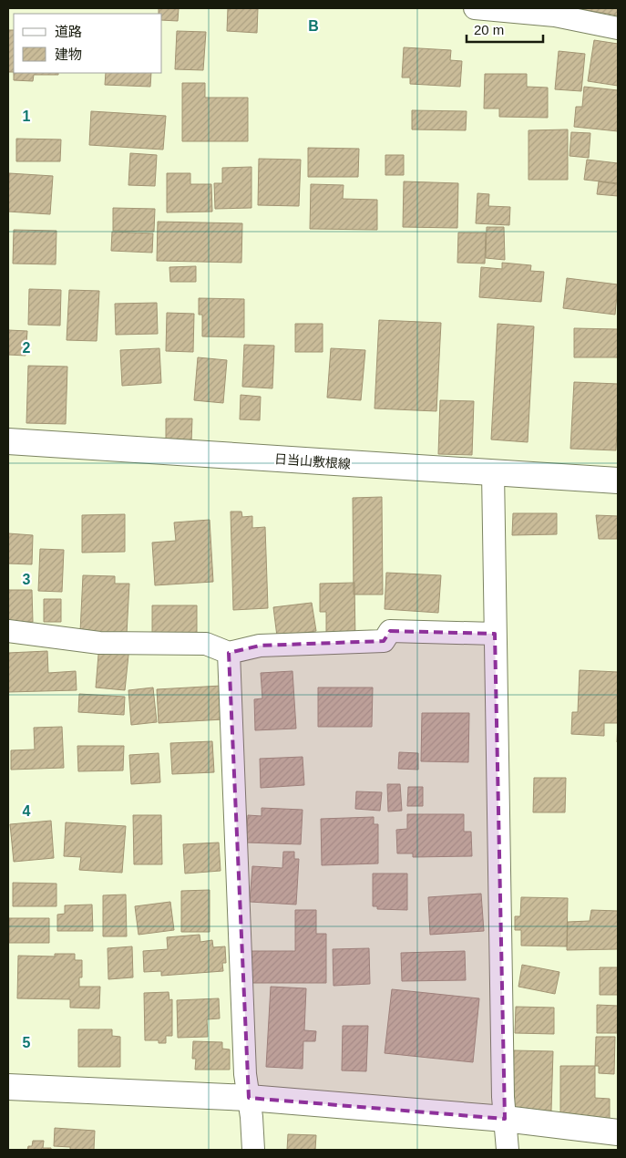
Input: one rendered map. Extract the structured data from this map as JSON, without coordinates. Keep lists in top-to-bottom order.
{
  "streets": {
    "street": ["日当山敷根線"]
  },
  "legend": ["道路", "建物"],
  "scale_bar": "20 m",
  "grid": {
    "columns": ["B"],
    "rows": [
      "1",
      "2",
      "3",
      "4",
      "5"
    ]
  }
}
